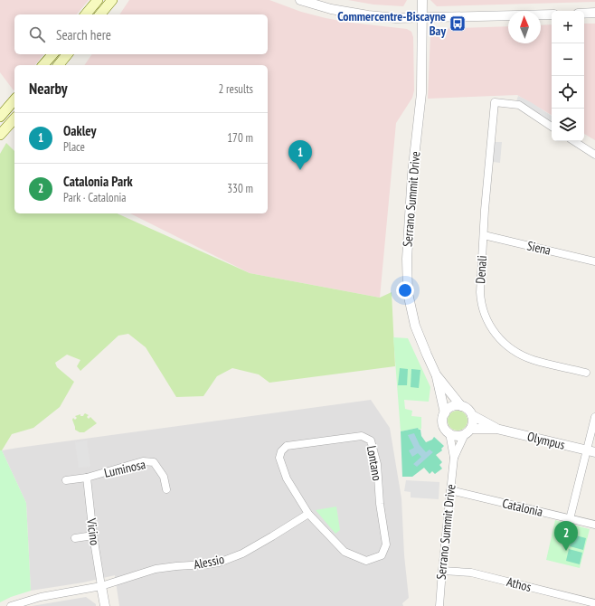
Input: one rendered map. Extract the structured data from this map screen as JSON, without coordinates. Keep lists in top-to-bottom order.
{
  "streets": {
    "street": [
      "Serrano Summit Drive",
      "Siena",
      "Denali",
      "Olympus",
      "Lontano",
      "Luminosa",
      "Catalonia",
      "Vicino",
      "Alessio",
      "Athos"
    ]
  },
  "crossings": [
    ["Serrano Summit Drive", "Olympus"],
    ["Serrano Summit Drive", "Catalonia"],
    ["Serrano Summit Drive", "Athos"],
    ["Siena", "Denali"],
    ["Lontano", "Alessio"],
    ["Luminosa", "Vicino"],
    ["Vicino", "Alessio"]
  ],
  "places": {
    "bus stop": ["Commercentre-Biscayne Bay"]
  },
  "north": "top",
  "page": {
    "map_buttons": ["+", "−"],
    "search": "Search here",
    "heading": ["Nearby", "2 results"],
    "list": [
      {
        "mark": "1",
        "name": "Oakley",
        "note": "Place",
        "value": "170 m"
      },
      {
        "mark": "2",
        "name": "Catalonia Park",
        "note": "Park · Catalonia",
        "value": "330 m"
      }
    ],
    "pins": ["1", "2"]
  }
}
